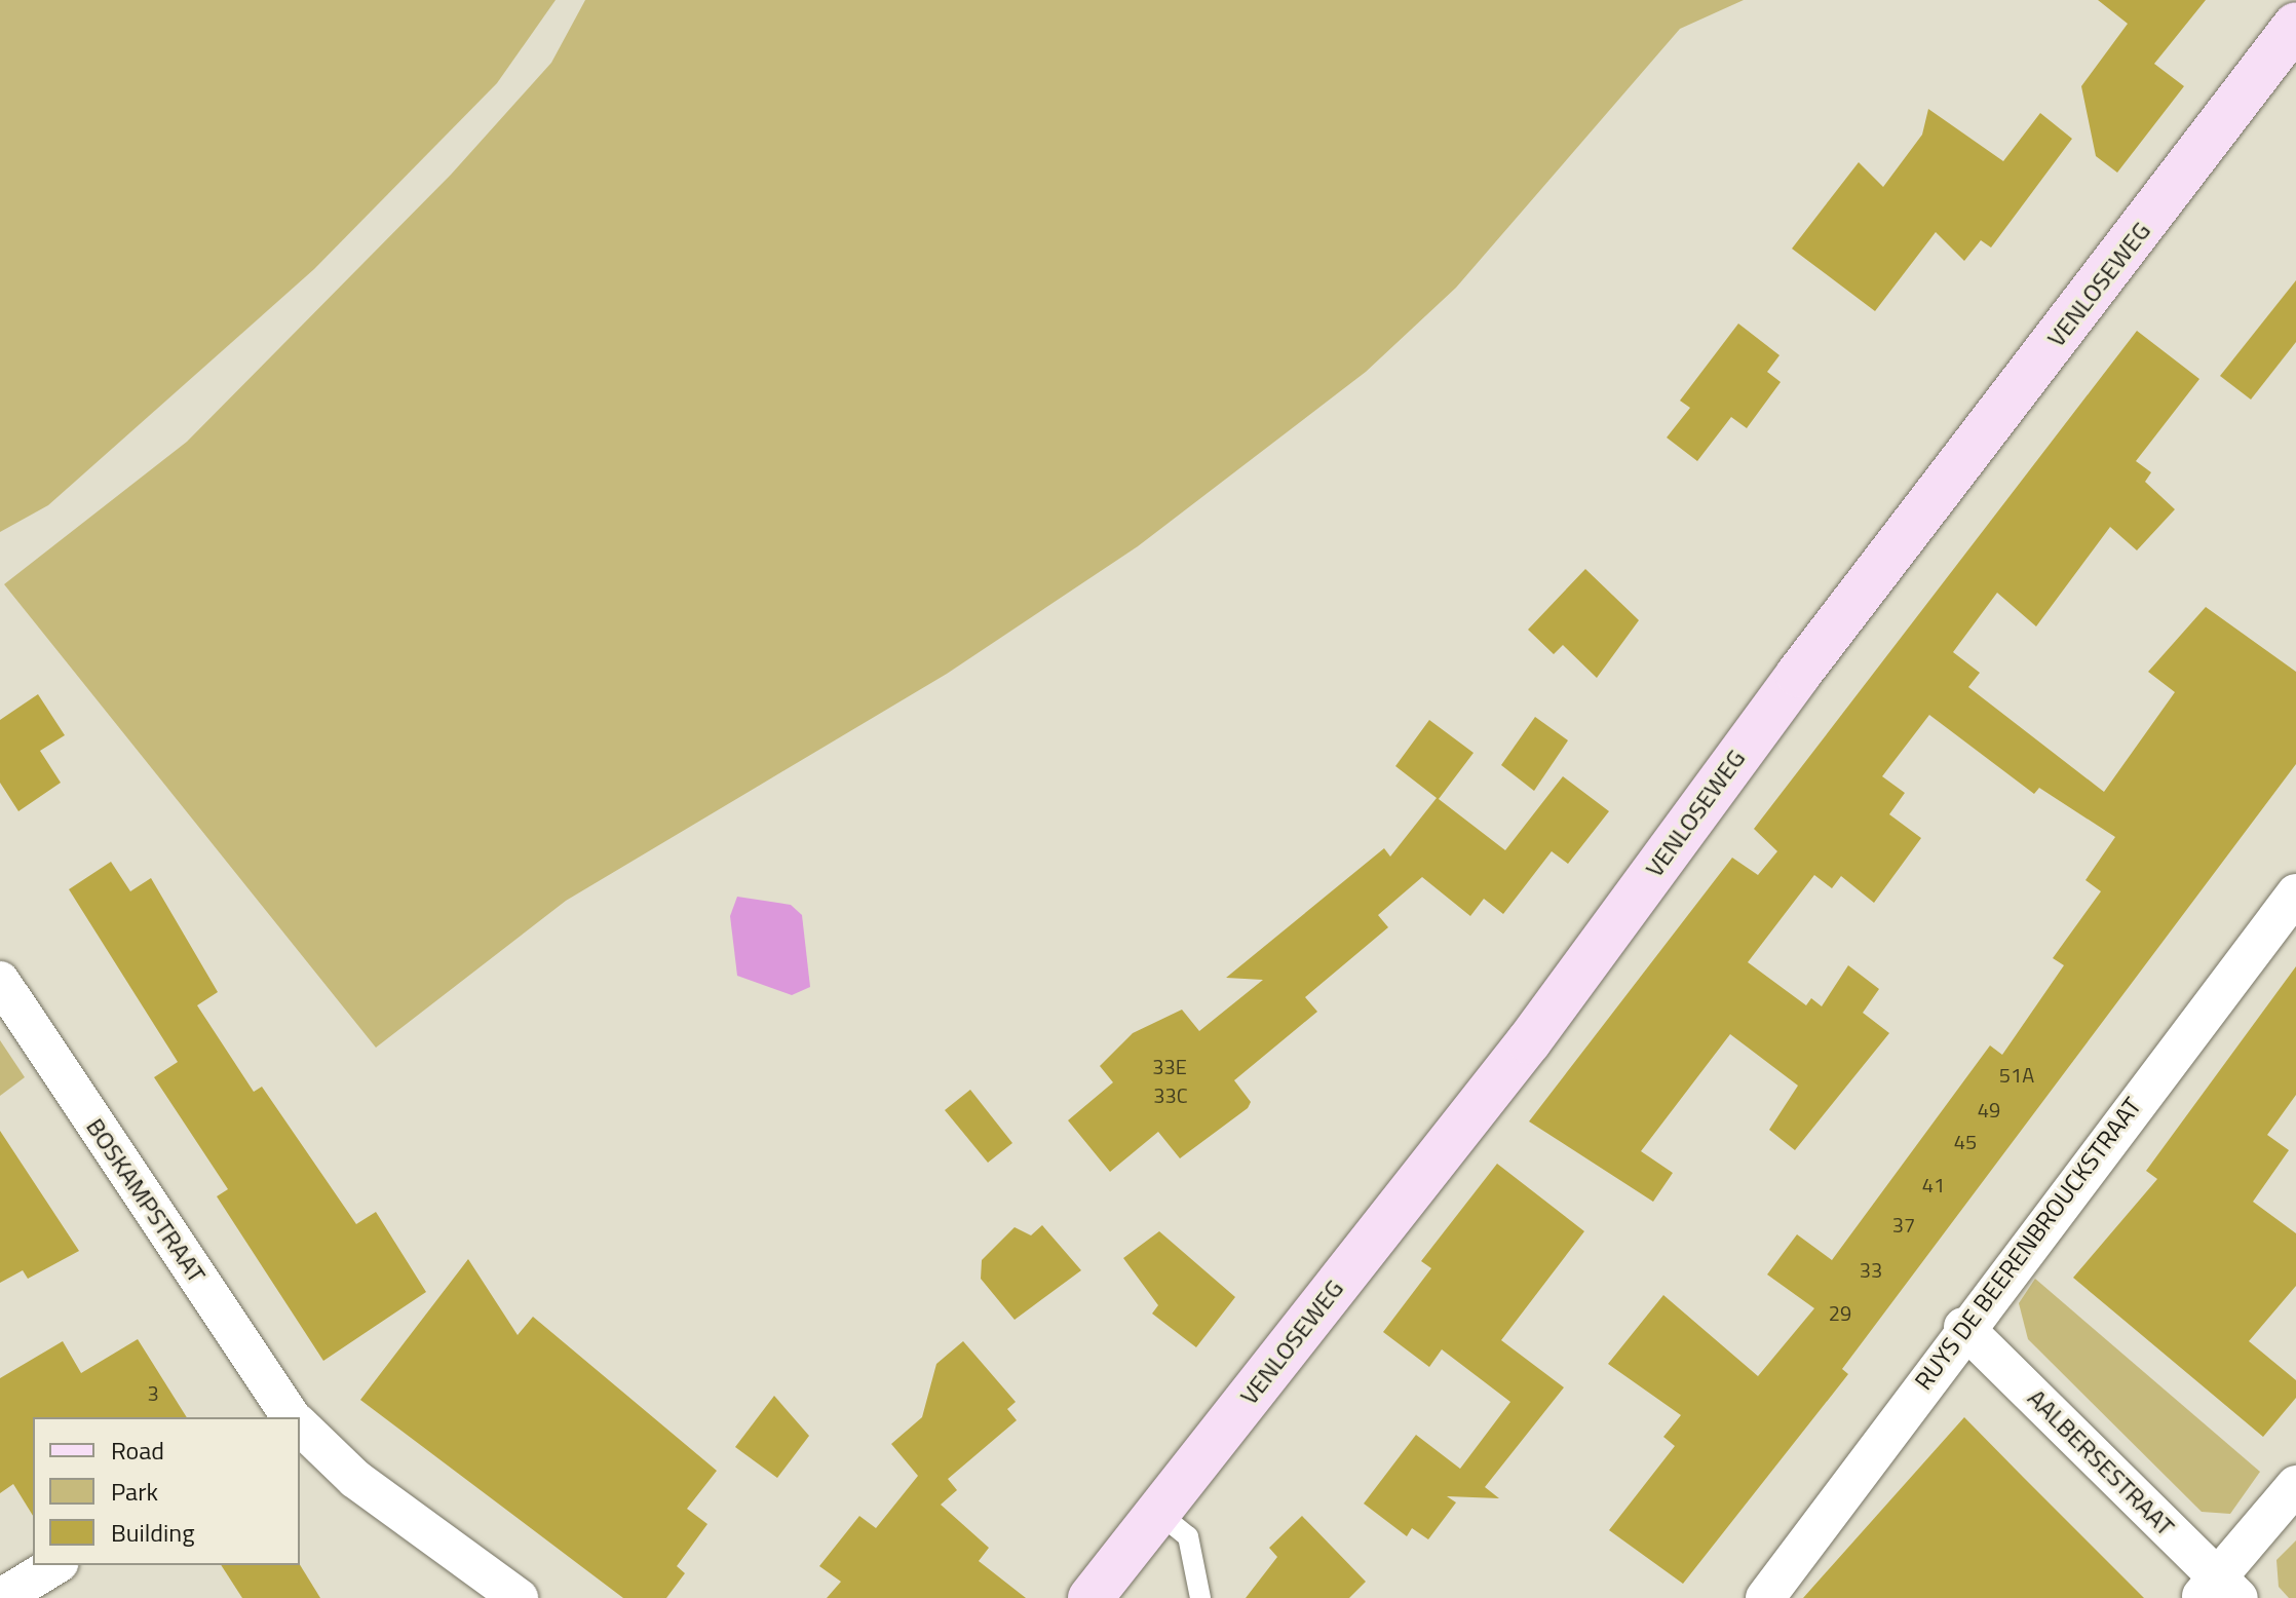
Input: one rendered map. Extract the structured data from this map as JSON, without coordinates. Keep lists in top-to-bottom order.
{
  "streets": {
    "main road": ["VENLOSEWEG"],
    "street": ["BOSKAMPSTRAAT", "RUYS DE BEERENBROUCKSTRAAT", "AALBERSESTRAAT"]
  },
  "crossings": [
    ["RUYS DE BEERENBROUCKSTRAAT", "AALBERSESTRAAT"]
  ],
  "house_numbers": [
    "33E",
    "51A",
    "33C",
    "49",
    "45",
    "41",
    "37",
    "33",
    "29",
    "3"
  ],
  "legend": ["Road", "Park", "Building"]
}
